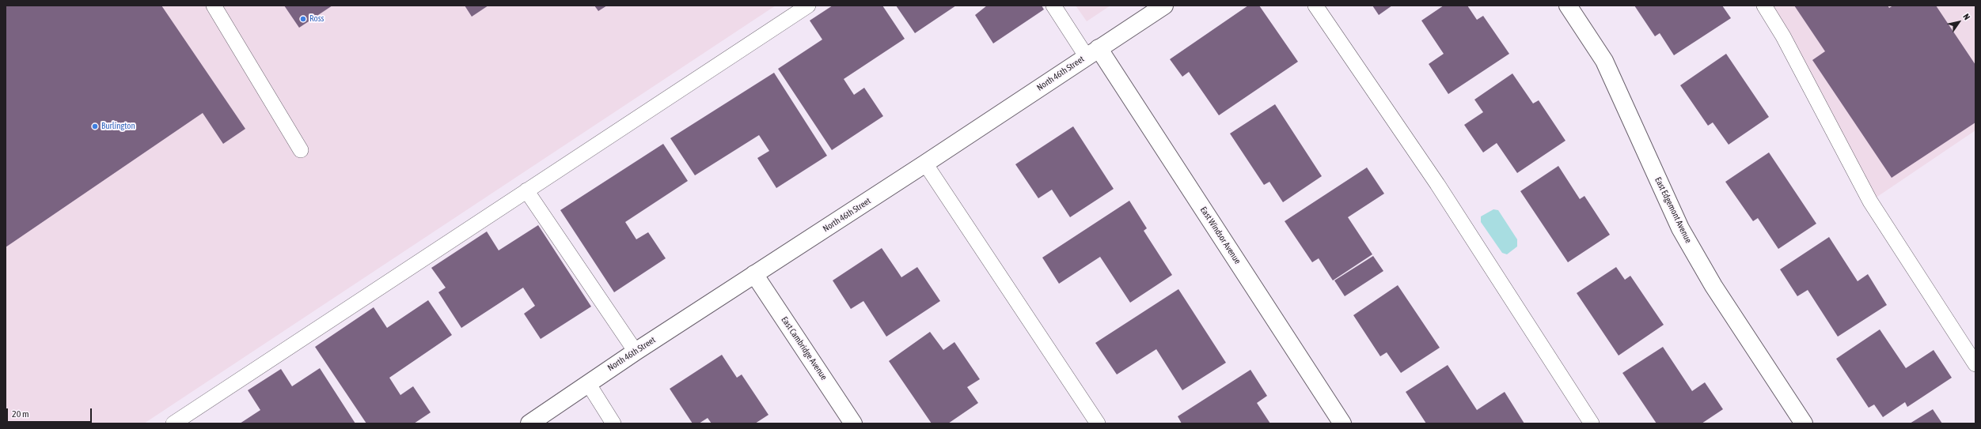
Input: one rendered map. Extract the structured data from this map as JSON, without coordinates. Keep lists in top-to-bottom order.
{
  "streets": {
    "street": [
      "North 46th Street",
      "East Edgemont Avenue",
      "East Windsor Avenue",
      "East Cambridge Avenue"
    ]
  },
  "crossings": [
    ["North 46th Street", "East Windsor Avenue"],
    ["North 46th Street", "East Cambridge Avenue"]
  ],
  "places": ["Ross", "Burlington"],
  "scale_bar": "20 m",
  "north": "top right"
}
